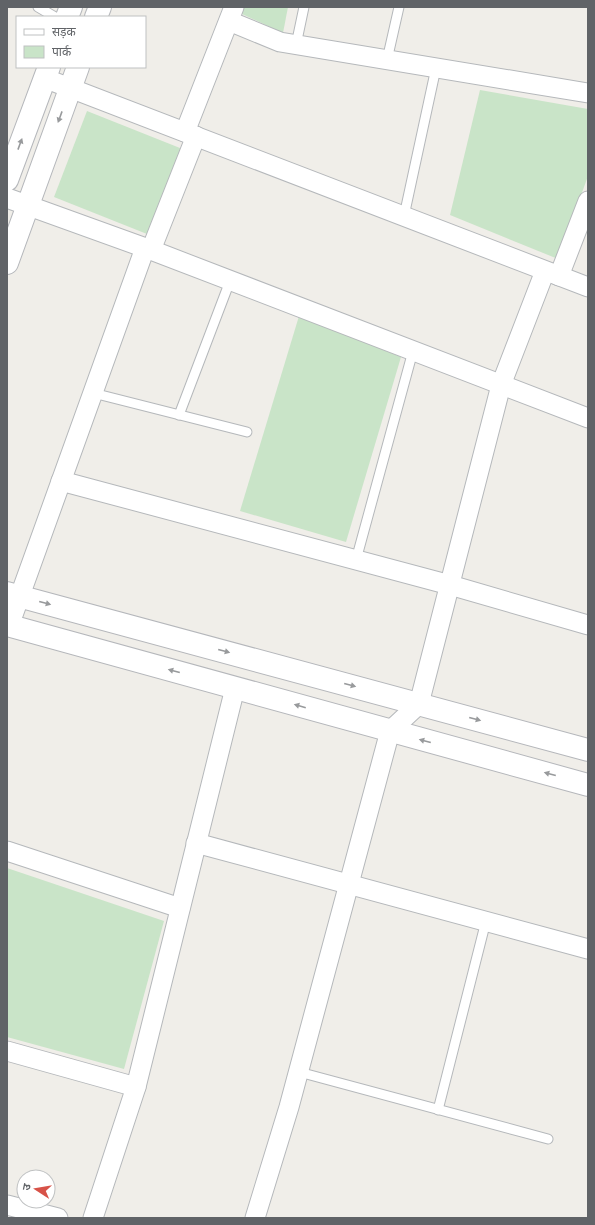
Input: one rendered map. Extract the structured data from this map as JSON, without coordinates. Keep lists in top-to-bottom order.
{
  "legend": ["सड़क", "पार्क"],
  "north": "left"
}
